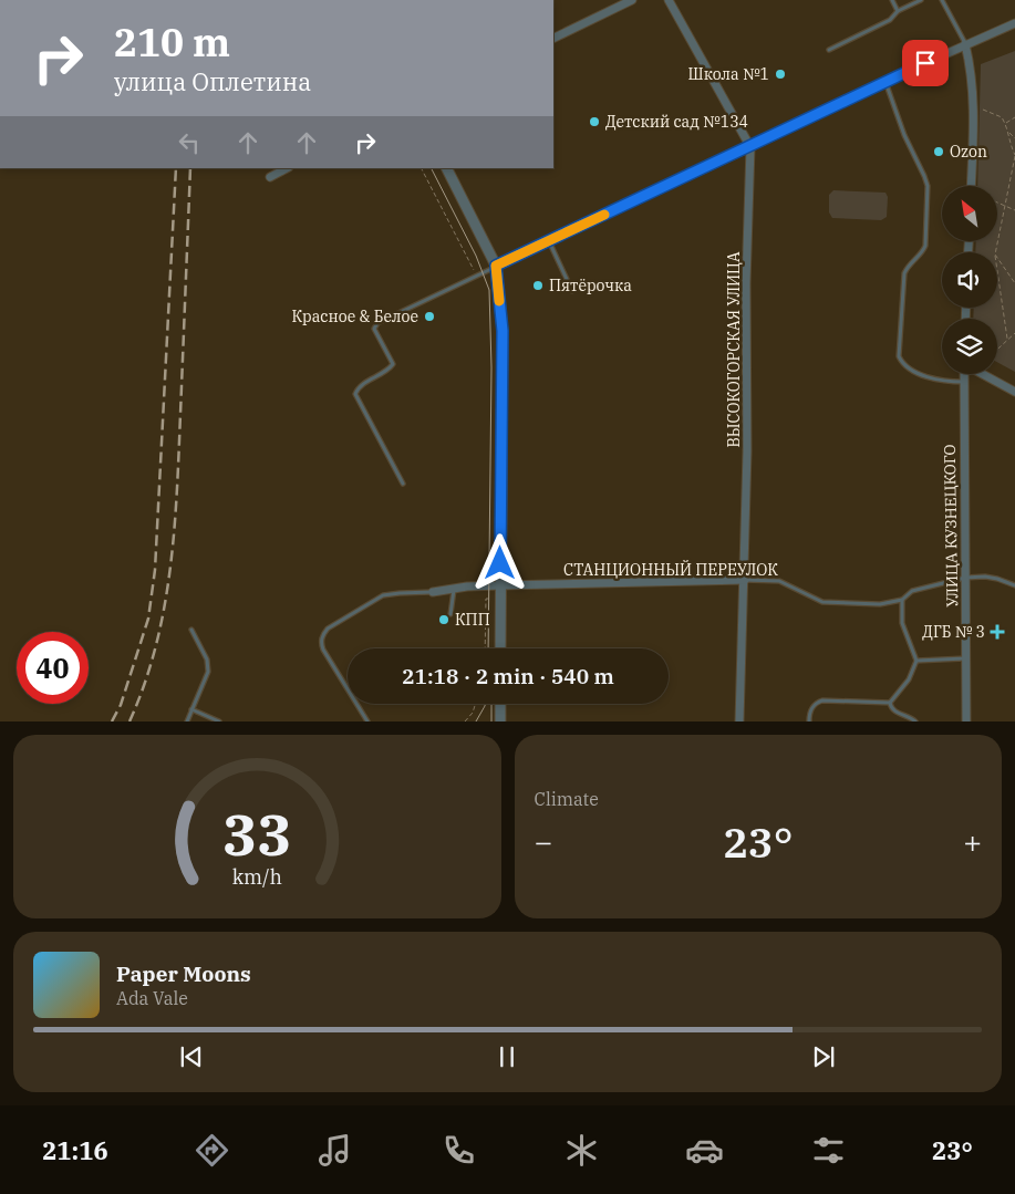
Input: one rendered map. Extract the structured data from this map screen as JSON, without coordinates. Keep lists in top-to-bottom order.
{
  "streets": {
    "street": ["ВЫСОКОГОРСКАЯ УЛИЦА", "УЛИЦА КУЗНЕЦКОГО", "СТАНЦИОННЫЙ ПЕРЕУЛОК"]
  },
  "crossings": [
    ["ВЫСОКОГОРСКАЯ УЛИЦА", "СТАНЦИОННЫЙ ПЕРЕУЛОК"],
    ["УЛИЦА КУЗНЕЦКОГО", "СТАНЦИОННЫЙ ПЕРЕУЛОК"]
  ],
  "places": {
    "other": [
      "Школа №1",
      "Детский сад №134",
      "Ozon",
      "Пятёрочка",
      "Красное & Белое",
      "КПП"
    ],
    "health": ["ДГБ № 3"]
  },
  "north": "top left",
  "page": {
    "turn": ["210 m", "улица Оплетина"],
    "limit": "40",
    "trip": "21:18 · 2 min · 540 m",
    "tile": "Climate",
    "heat": ["−", "23°", "+"],
    "song": ["Paper Moons", "Ada Vale"],
    "tabs": ["21:16", "23°"],
    "gauge": ["33", "km/h"]
  }
}
